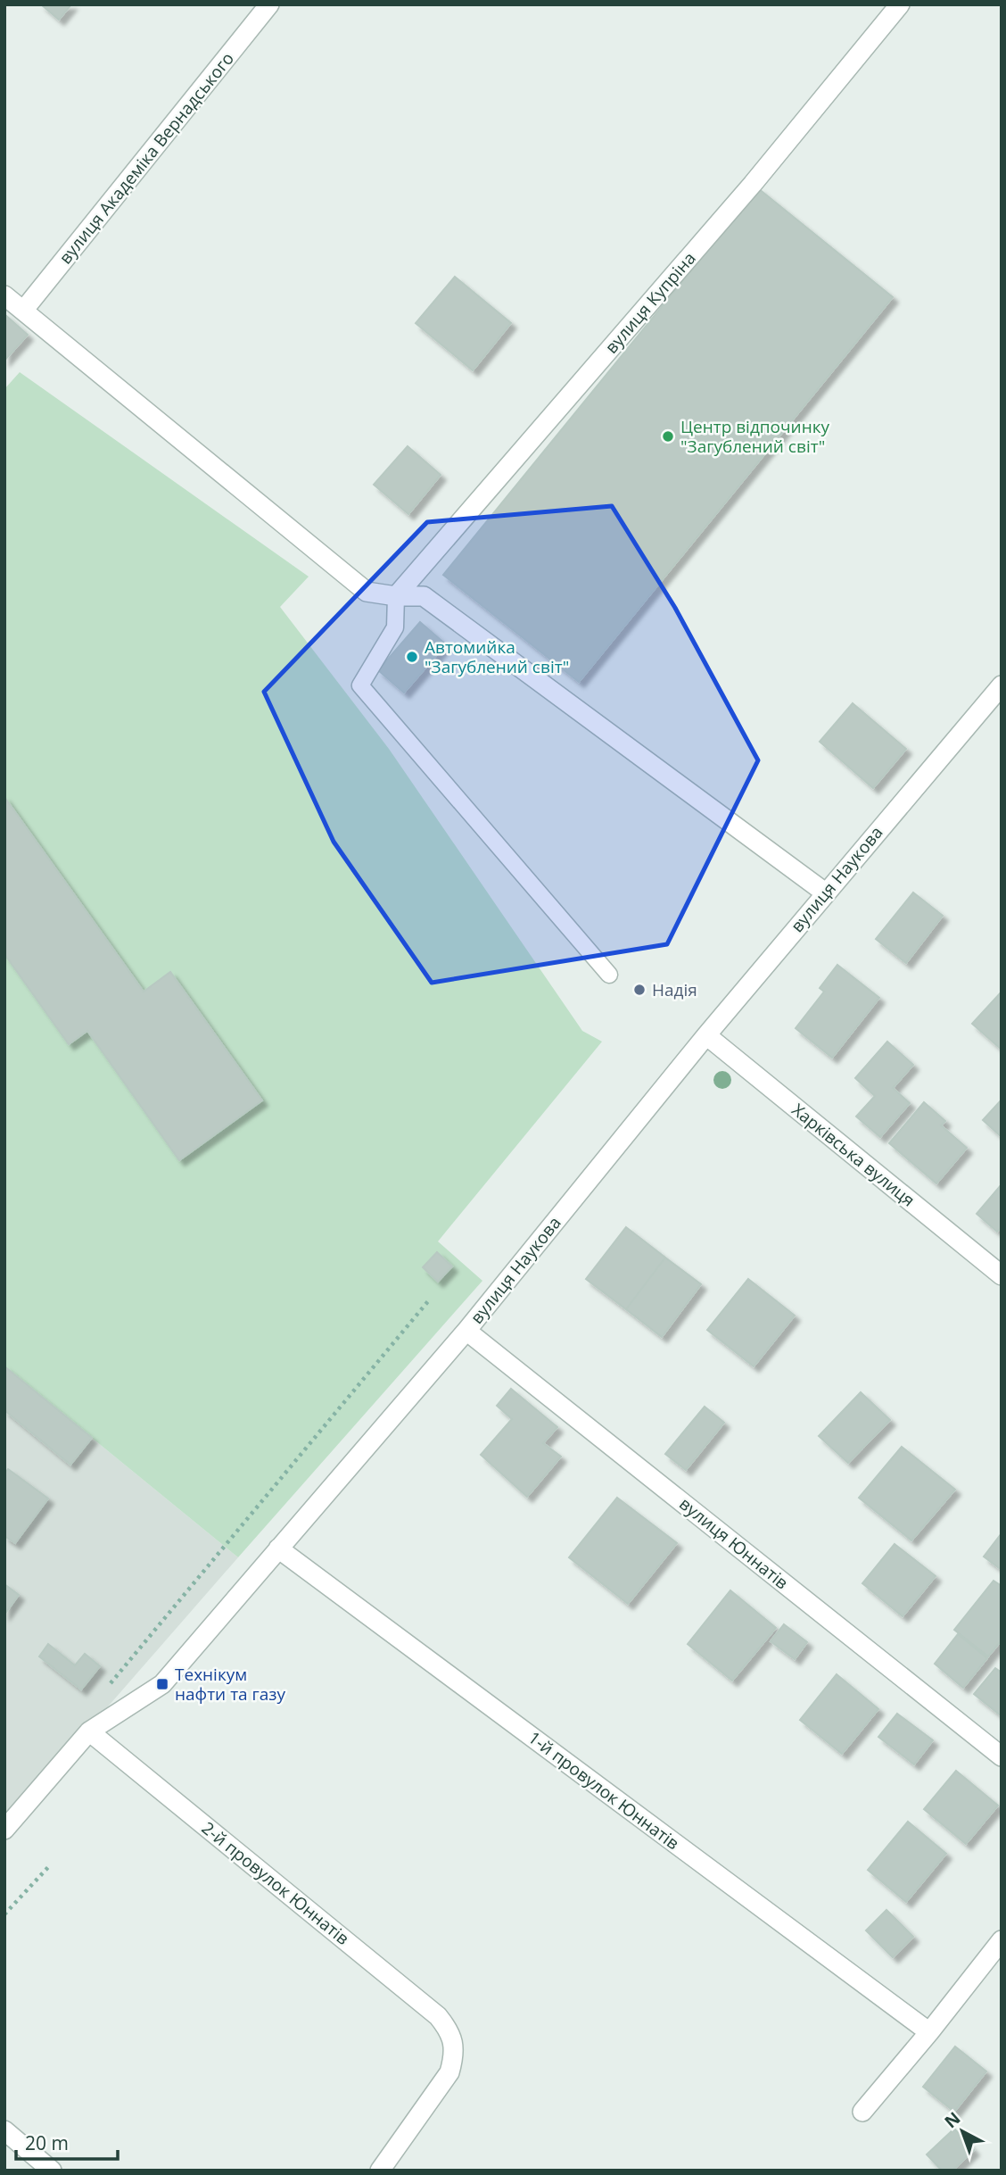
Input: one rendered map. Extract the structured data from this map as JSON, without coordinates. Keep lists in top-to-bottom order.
{
  "streets": {
    "street": [
      "вулиця Академіка Вернадського",
      "вулиця Купріна",
      "вулиця Наукова",
      "Харківська вулиця",
      "вулиця Юннатів",
      "1-й провулок Юннатів",
      "2-й провулок Юннатів"
    ]
  },
  "crossings": [
    ["вулиця Наукова", "Харківська вулиця"],
    ["вулиця Наукова", "вулиця Юннатів"],
    ["вулиця Наукова", "1-й провулок Юннатів"],
    ["вулиця Наукова", "2-й провулок Юннатів"]
  ],
  "places": {
    "other": ["Центр відпочинку \"Загублений світ\"", "Автомийка \"Загублений світ\"", "Надія"],
    "transit": ["Технікум нафти та газу"]
  },
  "scale_bar": "20 m",
  "north": "top left"
}
